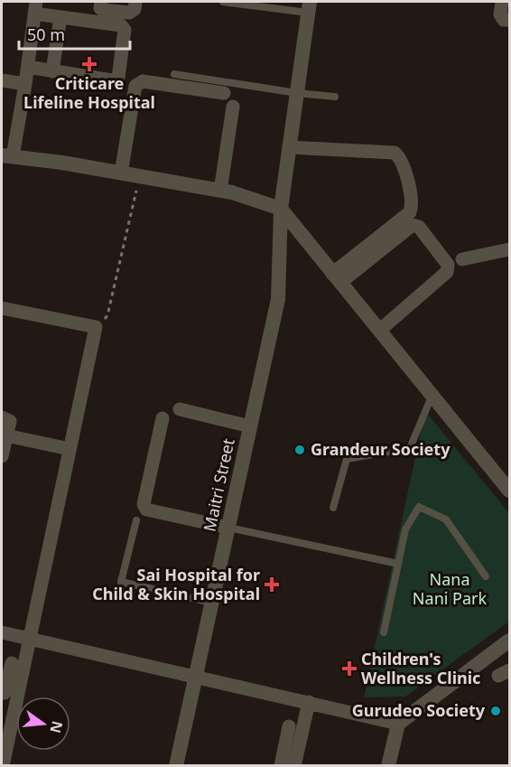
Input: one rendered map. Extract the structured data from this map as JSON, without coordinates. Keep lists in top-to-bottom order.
{
  "streets": {
    "street": ["Maitri Street"]
  },
  "parks": ["Nana Nani Park"],
  "places": {
    "health": ["Criticare Lifeline Hospital", "Sai Hospital for Child & Skin Hospital", "Children's Wellness Clinic"],
    "other": ["Grandeur Society", "Gurudeo Society"]
  },
  "scale_bar": "50 m",
  "north": "right"
}
